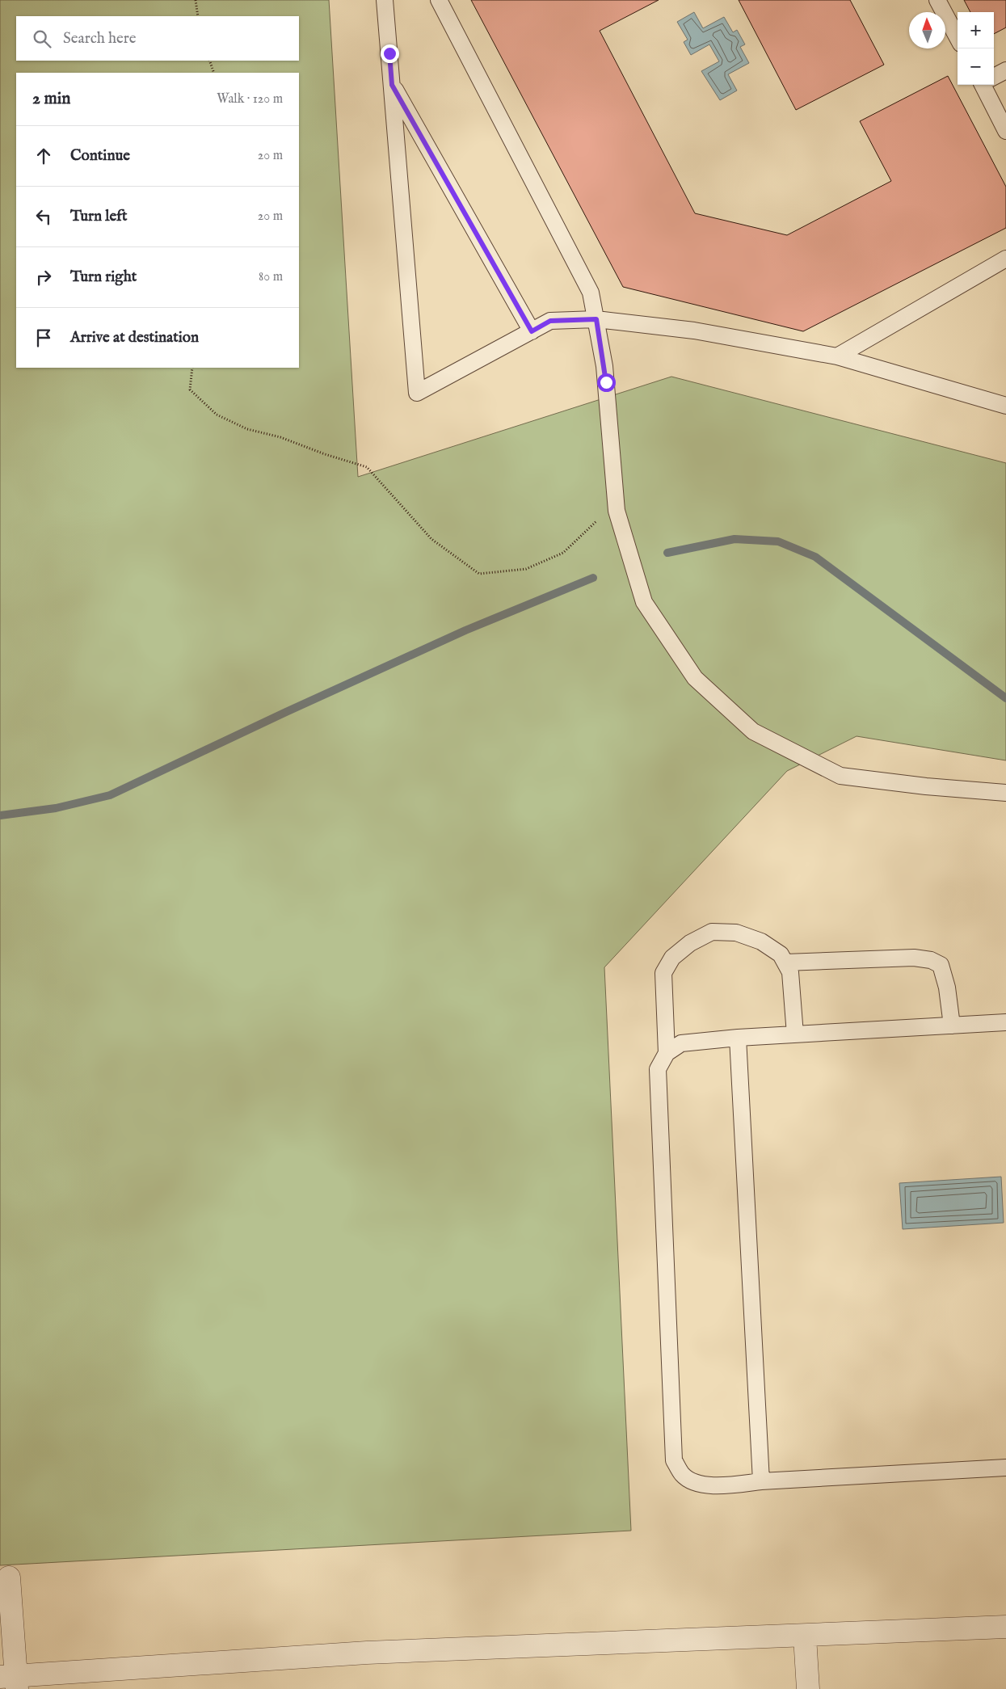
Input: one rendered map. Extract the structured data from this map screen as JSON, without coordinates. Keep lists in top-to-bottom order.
{
  "north": "top",
  "page": {
    "map_buttons": ["+", "−"],
    "search": "Search here",
    "heading": ["2 min", "Walk · 120 m"],
    "list": [
      ["Continue", "20 m"],
      ["Turn left", "20 m"],
      ["Turn right", "80 m"],
      "Arrive at destination"
    ]
  }
}
